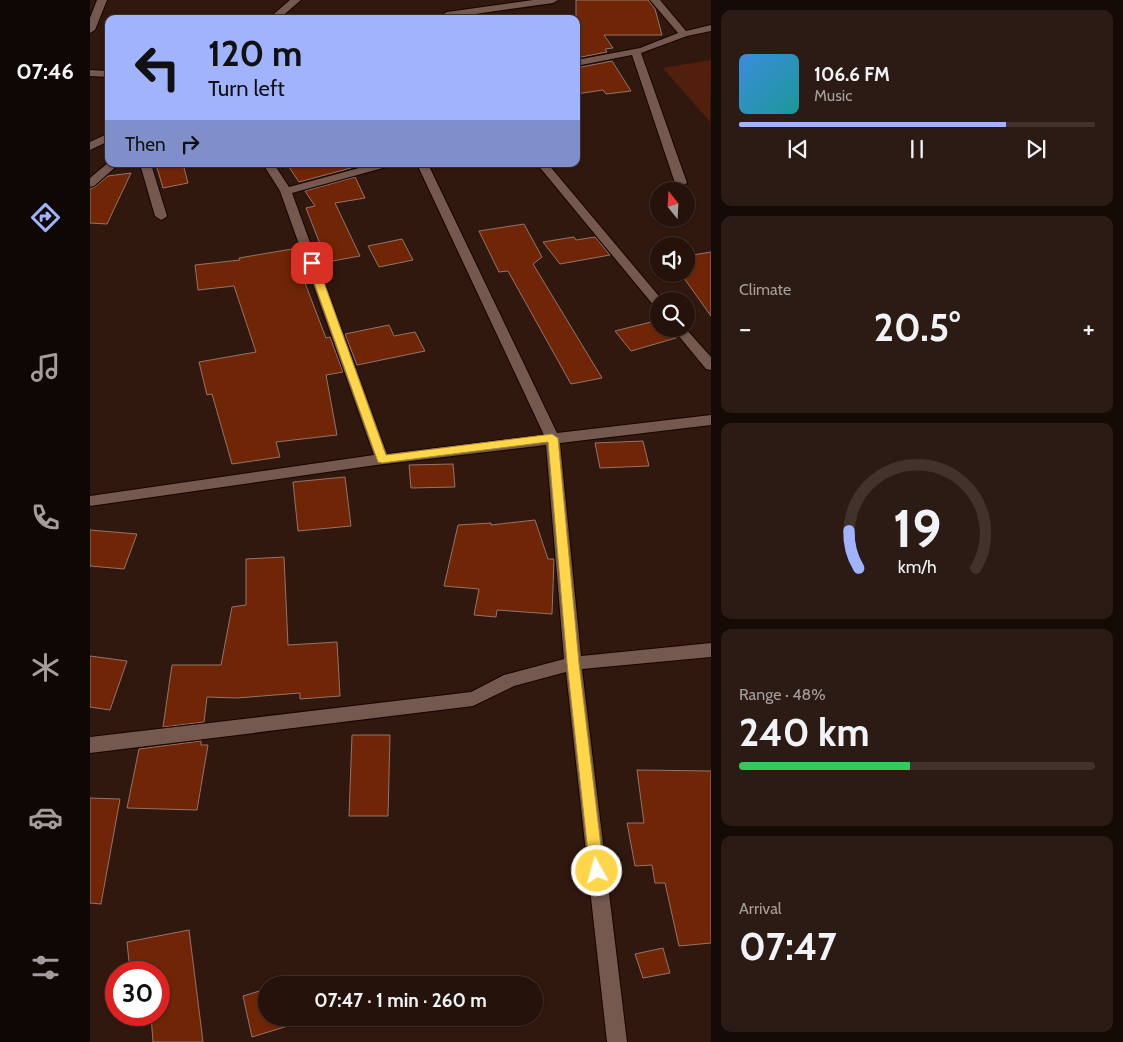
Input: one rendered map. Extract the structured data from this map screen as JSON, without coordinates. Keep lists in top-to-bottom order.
{
  "north": "top",
  "page": {
    "tabs": "07:46",
    "turn": ["120 m", "Turn left"],
    "song": ["106.6 FM", "Music"],
    "then": "Then",
    "tile": [
      "Climate",
      ["Range · 48%", "240 km"],
      ["Arrival", "07:47"]
    ],
    "heat": ["−", "20.5°", "+"],
    "limit": "30",
    "trip": "07:47 · 1 min · 260 m",
    "gauge": ["19", "km/h"]
  }
}
